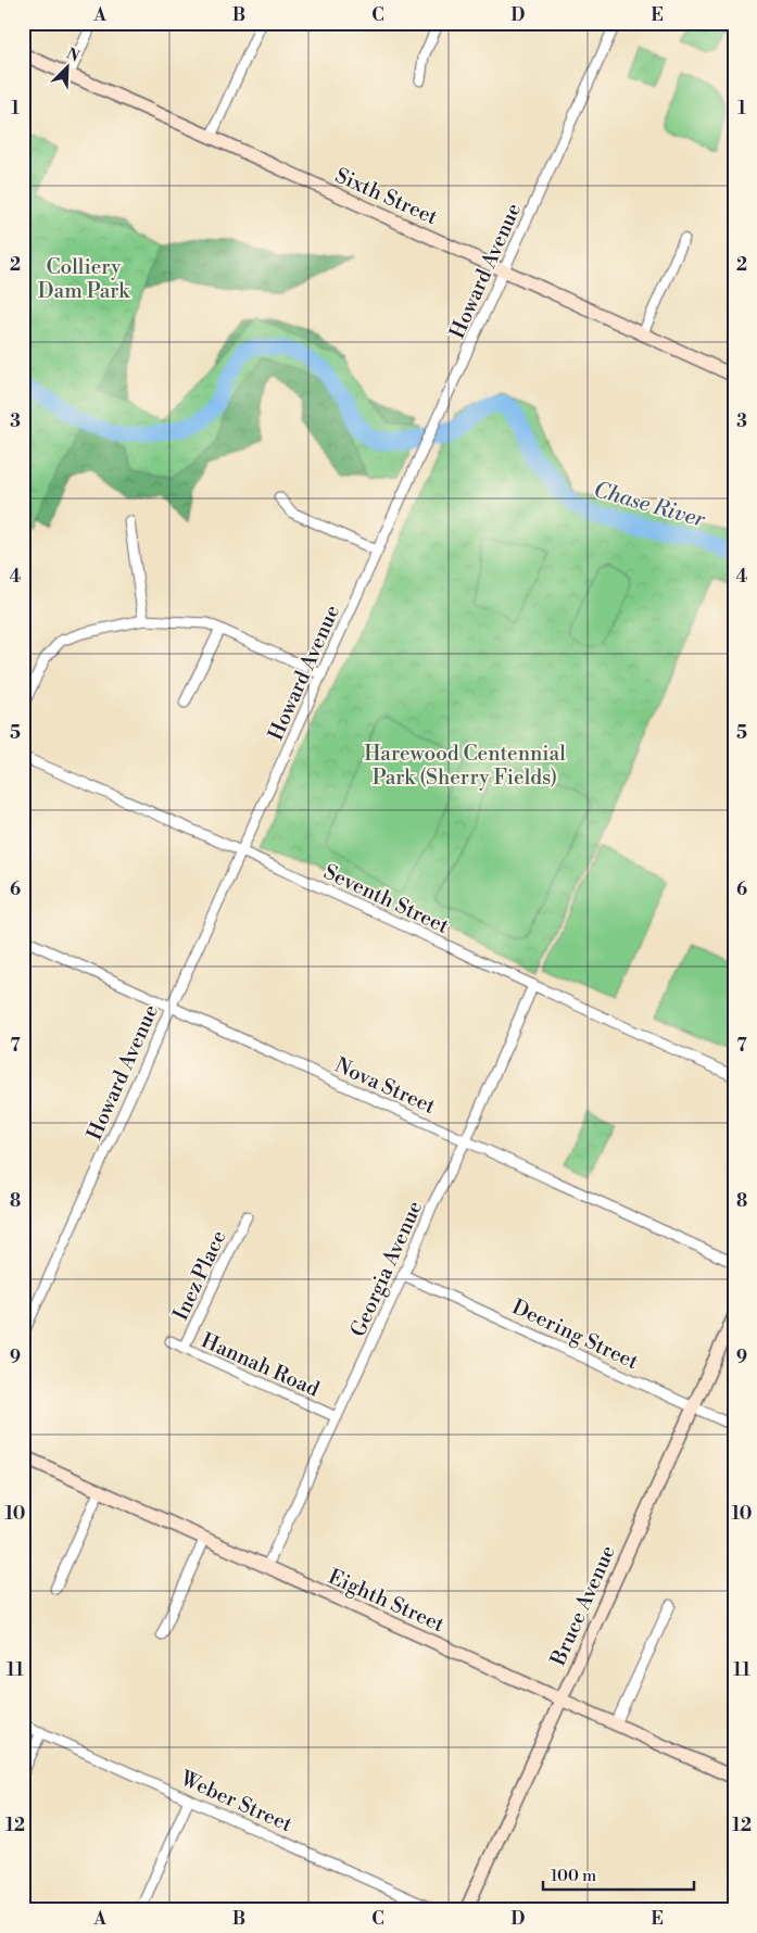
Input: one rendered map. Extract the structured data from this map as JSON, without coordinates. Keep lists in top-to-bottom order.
{
  "streets": {
    "street": [
      "Sixth Street",
      "Howard Avenue",
      "Seventh Street",
      "Nova Street",
      "Georgia Avenue",
      "Inez Place",
      "Deering Street",
      "Hannah Road",
      "Eighth Street",
      "Bruce Avenue",
      "Weber Street"
    ]
  },
  "crossings": [
    ["Sixth Street", "Howard Avenue"],
    ["Howard Avenue", "Seventh Street"],
    ["Howard Avenue", "Nova Street"],
    ["Seventh Street", "Georgia Avenue"],
    ["Nova Street", "Georgia Avenue"],
    ["Georgia Avenue", "Deering Street"],
    ["Georgia Avenue", "Hannah Road"],
    ["Georgia Avenue", "Eighth Street"],
    ["Inez Place", "Hannah Road"],
    ["Deering Street", "Bruce Avenue"],
    ["Eighth Street", "Bruce Avenue"]
  ],
  "water": ["Chase River"],
  "parks": ["Colliery Dam Park", "Harewood Centennial Park (Sherry Fields)"],
  "scale_bar": "100 m",
  "north": "top right",
  "grid": {
    "columns": [
      "A",
      "B",
      "C",
      "D",
      "E"
    ],
    "rows": [
      "1",
      "2",
      "3",
      "4",
      "5",
      "6",
      "7",
      "8",
      "9",
      "10",
      "11",
      "12"
    ]
  }
}
